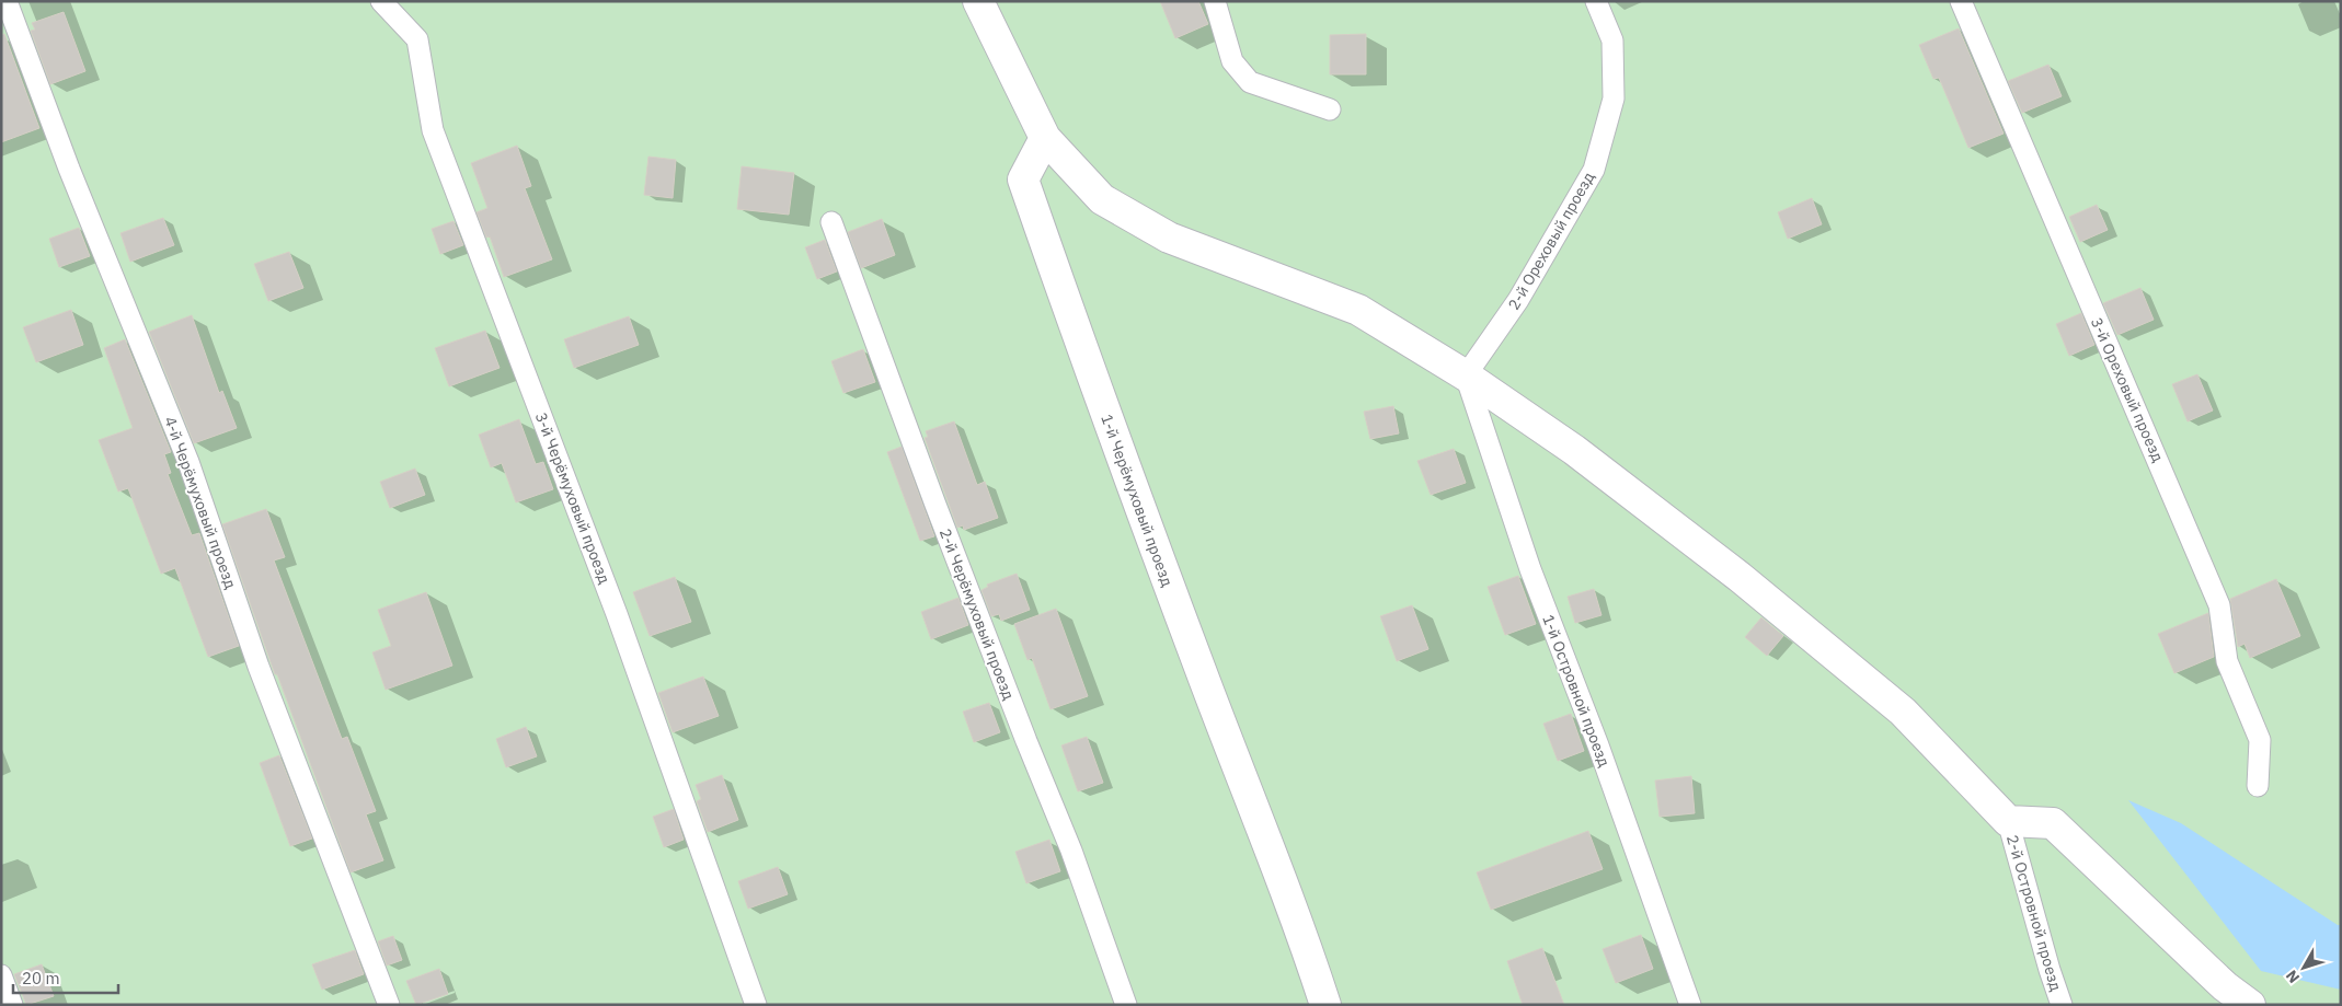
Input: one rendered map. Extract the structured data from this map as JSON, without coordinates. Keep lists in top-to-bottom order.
{
  "streets": {
    "street": ["1-й Черёмуховый проезд"],
    "lane": [
      "2-й Ореховый проезд",
      "3-й Ореховый проезд",
      "3-й Черёмуховый проезд",
      "4-й Черёмуховый проезд",
      "2-й Черёмуховый проезд",
      "1-й Островной проезд",
      "2-й Островной проезд"
    ]
  },
  "crossings": [
    ["2-й Ореховый проезд", "1-й Островной проезд"]
  ],
  "scale_bar": "20 m",
  "north": "bottom left"
}
